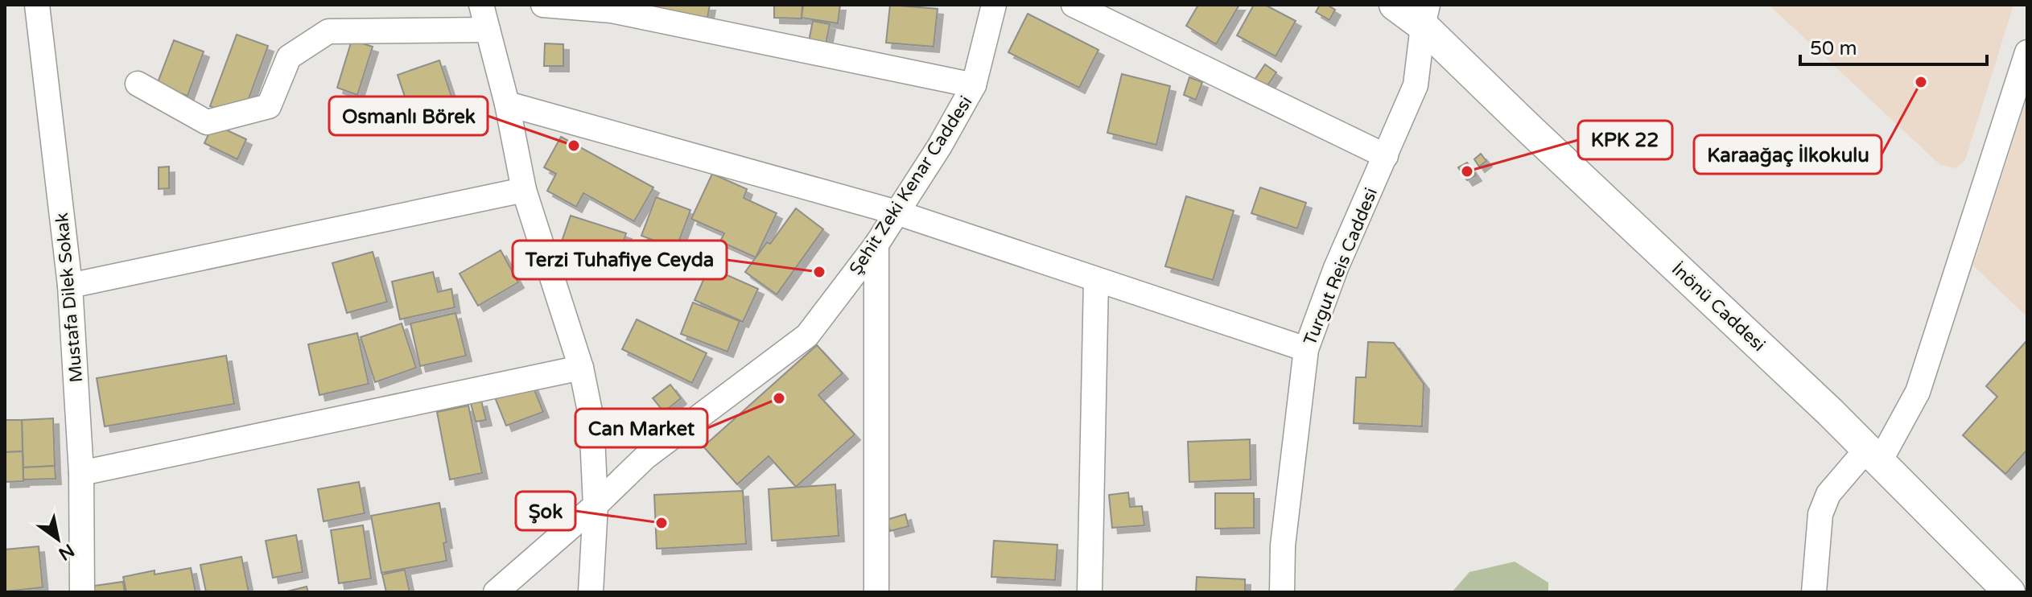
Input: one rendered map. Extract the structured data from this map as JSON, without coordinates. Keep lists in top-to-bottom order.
{
  "streets": {
    "main road": ["İnönü Caddesi"],
    "street": ["Şehit Zeki Kenar Caddesi", "Turgut Reis Caddesi", "Mustafa Dilek Sokak"]
  },
  "crossings": [
    ["Turgut Reis Caddesi", "İnönü Caddesi"]
  ],
  "places": [
    "Karaağaç İlkokulu",
    "Osmanlı Börek",
    "KPK 22",
    "Terzi Tuhafiye Ceyda",
    "Can Market",
    "Şok"
  ],
  "scale_bar": "50 m",
  "north": "bottom right"
}
